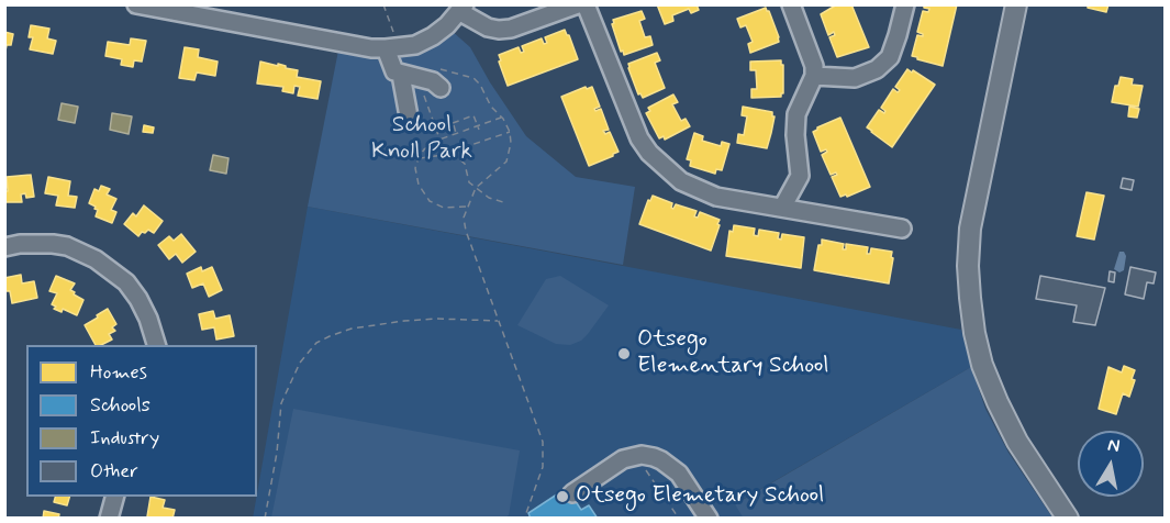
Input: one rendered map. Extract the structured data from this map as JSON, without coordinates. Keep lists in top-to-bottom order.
{
  "parks": ["School Knoll Park"],
  "places": ["Otsego Elementary School", "Otsego Elemetary School"],
  "legend": [
    "Homes",
    "Schools",
    "Industry",
    "Other"
  ],
  "north": "top"
}
